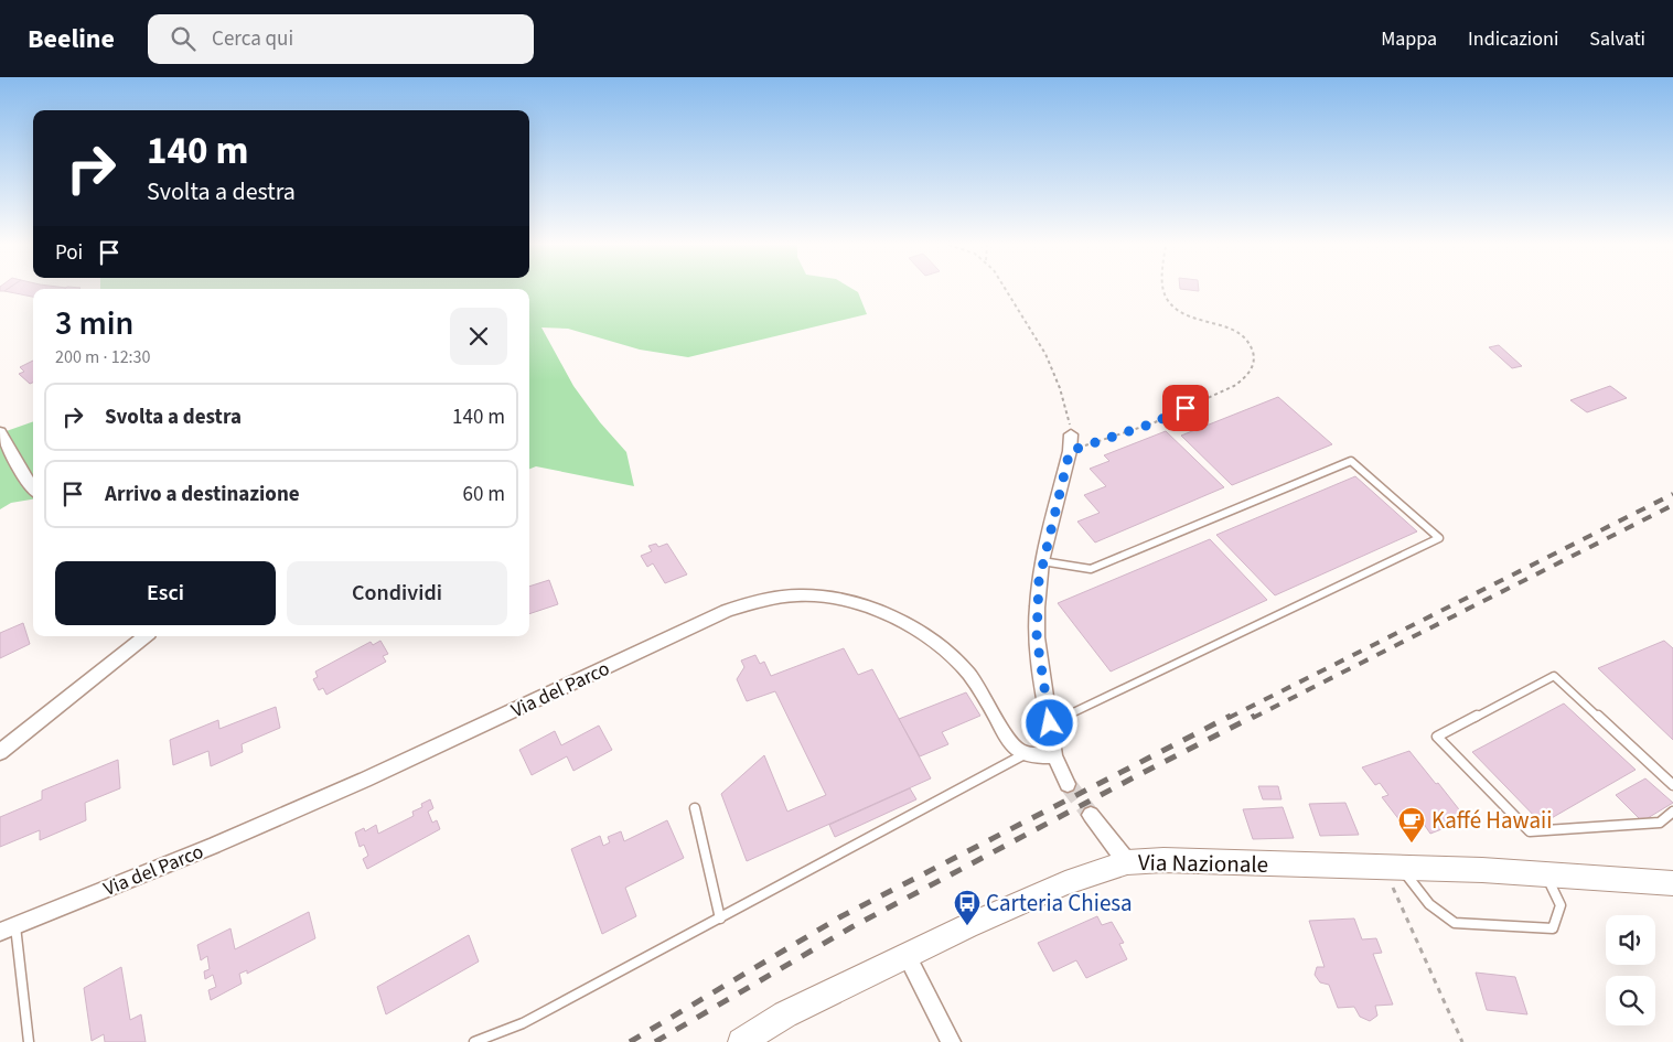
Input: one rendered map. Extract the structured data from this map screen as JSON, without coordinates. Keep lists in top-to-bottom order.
{
  "streets": {
    "main road": ["Via Nazionale"],
    "street": ["Via del Parco"]
  },
  "places": {
    "cafe": ["Kaffé Hawaii"],
    "bus stop": ["Carteria Chiesa"]
  },
  "page": {
    "header": "Beeline",
    "search": "Cerca qui",
    "nav": ["Mappa", "Indicazioni", "Salvati"],
    "turn": ["140 m", "Svolta a destra"],
    "then": "Poi",
    "heading": ["3 min", "200 m · 12:30"],
    "list": [
      {
        "name": "Svolta a destra",
        "value": "140 m"
      },
      {
        "name": "Arrivo a destinazione",
        "value": "60 m"
      }
    ],
    "buttons": ["Esci", "Condividi"]
  }
}
